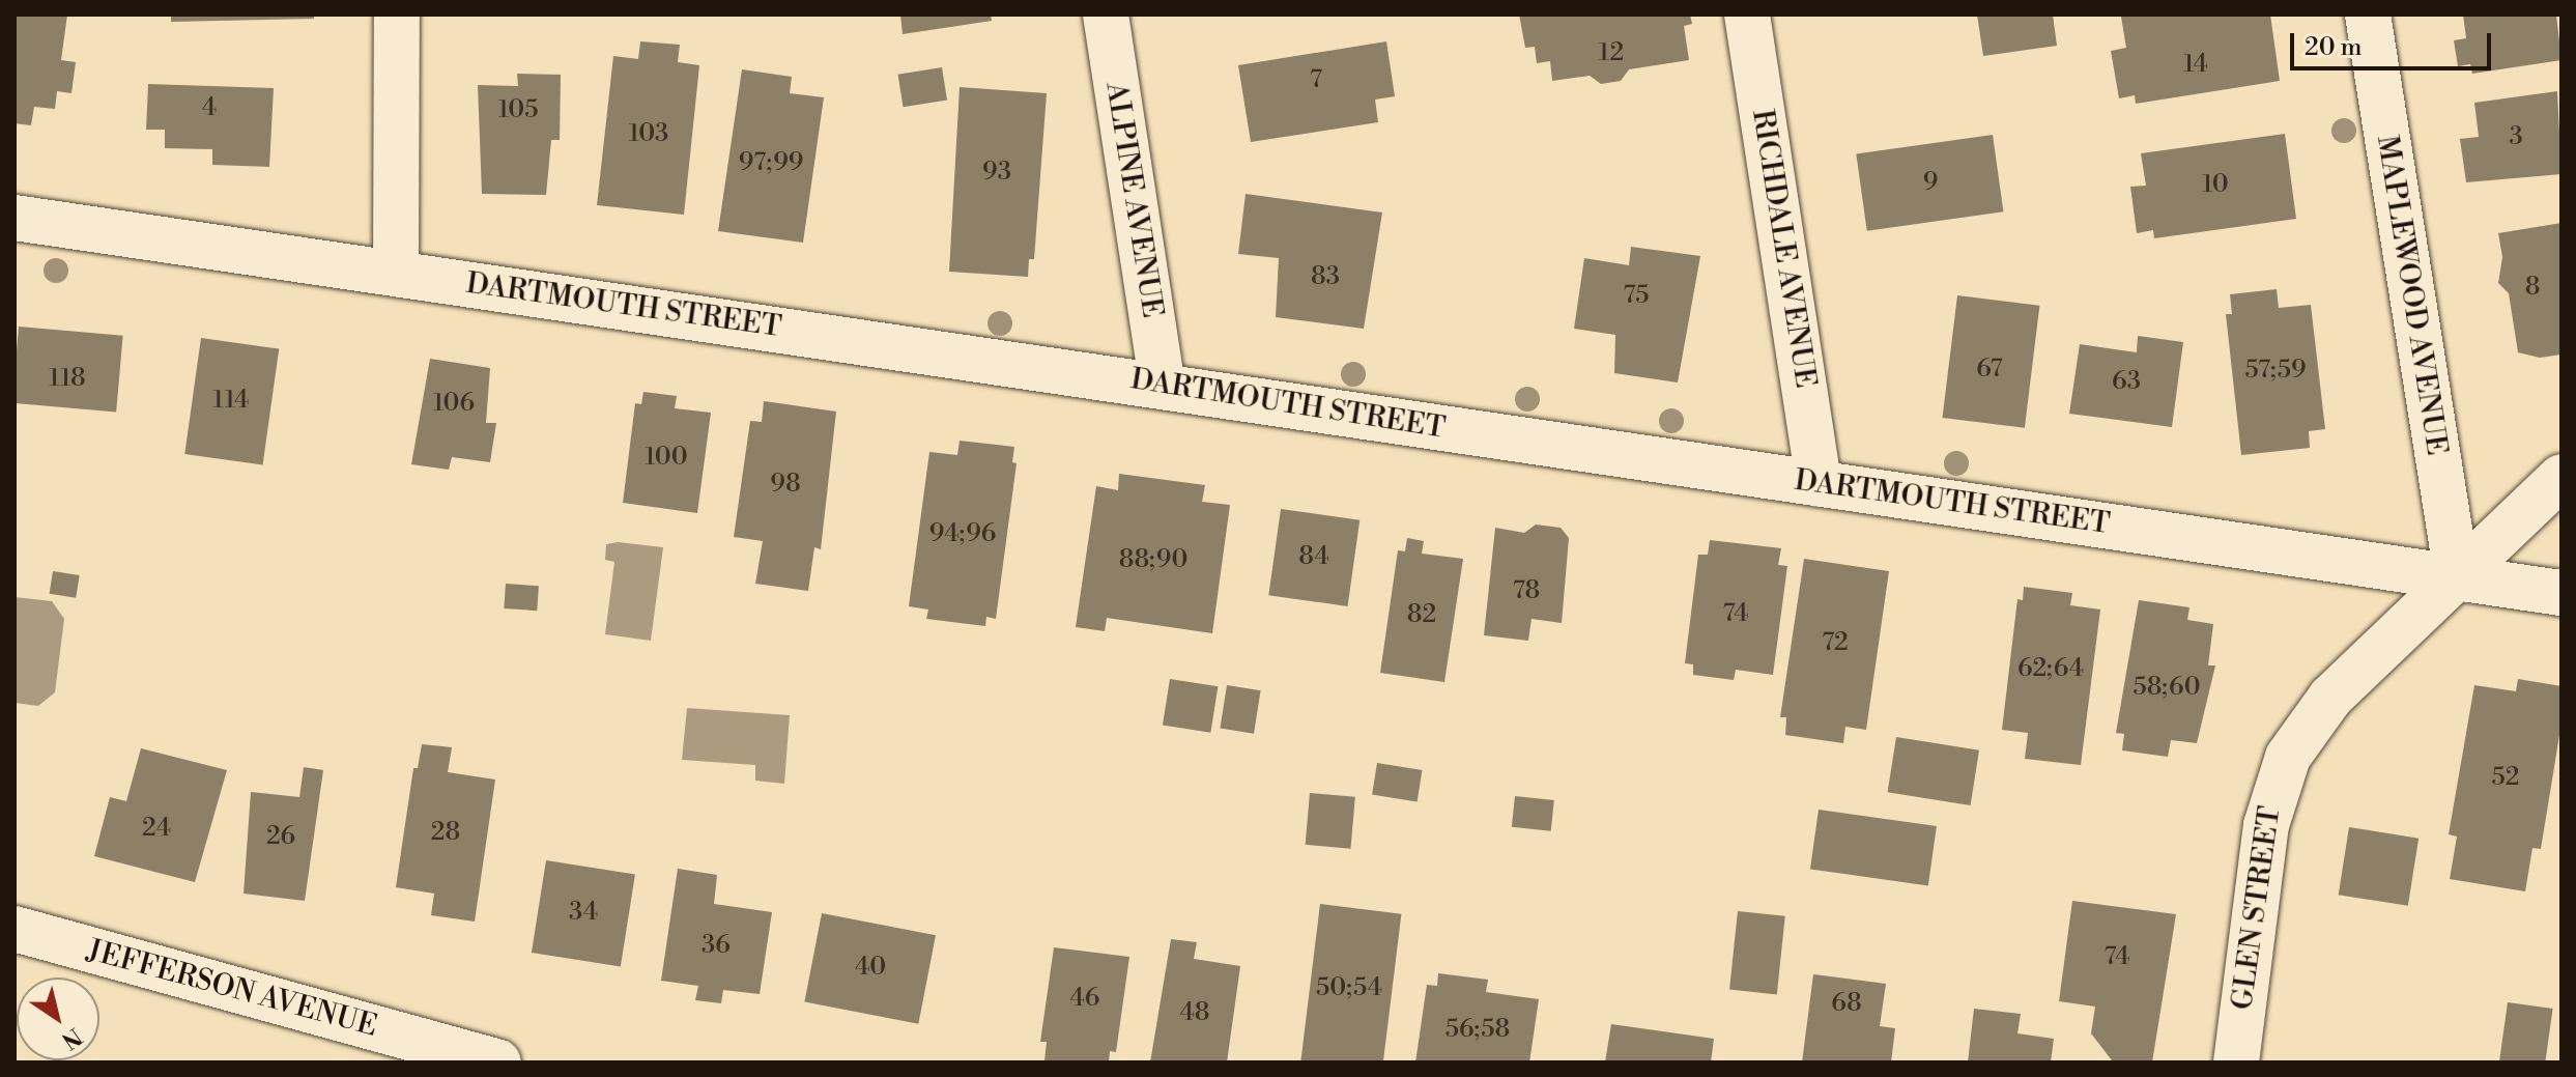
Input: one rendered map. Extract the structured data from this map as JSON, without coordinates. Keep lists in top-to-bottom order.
{
  "streets": {
    "street": [
      "ALPINE AVENUE",
      "RICHDALE AVENUE",
      "MAPLEWOOD AVENUE",
      "DARTMOUTH STREET",
      "GLEN STREET",
      "JEFFERSON AVENUE"
    ]
  },
  "crossings": [
    ["ALPINE AVENUE", "DARTMOUTH STREET"],
    ["RICHDALE AVENUE", "DARTMOUTH STREET"],
    ["MAPLEWOOD AVENUE", "DARTMOUTH STREET"],
    ["MAPLEWOOD AVENUE", "GLEN STREET"],
    ["DARTMOUTH STREET", "GLEN STREET"]
  ],
  "house_numbers": [
    "12",
    "14",
    "7",
    "4",
    "105",
    "103",
    "3",
    "97;99",
    "93",
    "9",
    "10",
    "83",
    "8",
    "75",
    "67",
    "57;59",
    "118",
    "63",
    "114",
    "106",
    "100",
    "98",
    "94;96",
    "84",
    "88;90",
    "78",
    "74",
    "82",
    "72",
    "62;64",
    "58;60",
    "52",
    "24",
    "28",
    "26",
    "34",
    "36",
    "74",
    "40",
    "50;54",
    "46",
    "68",
    "48",
    "56;58"
  ],
  "scale_bar": "20 m",
  "north": "bottom right"
}
